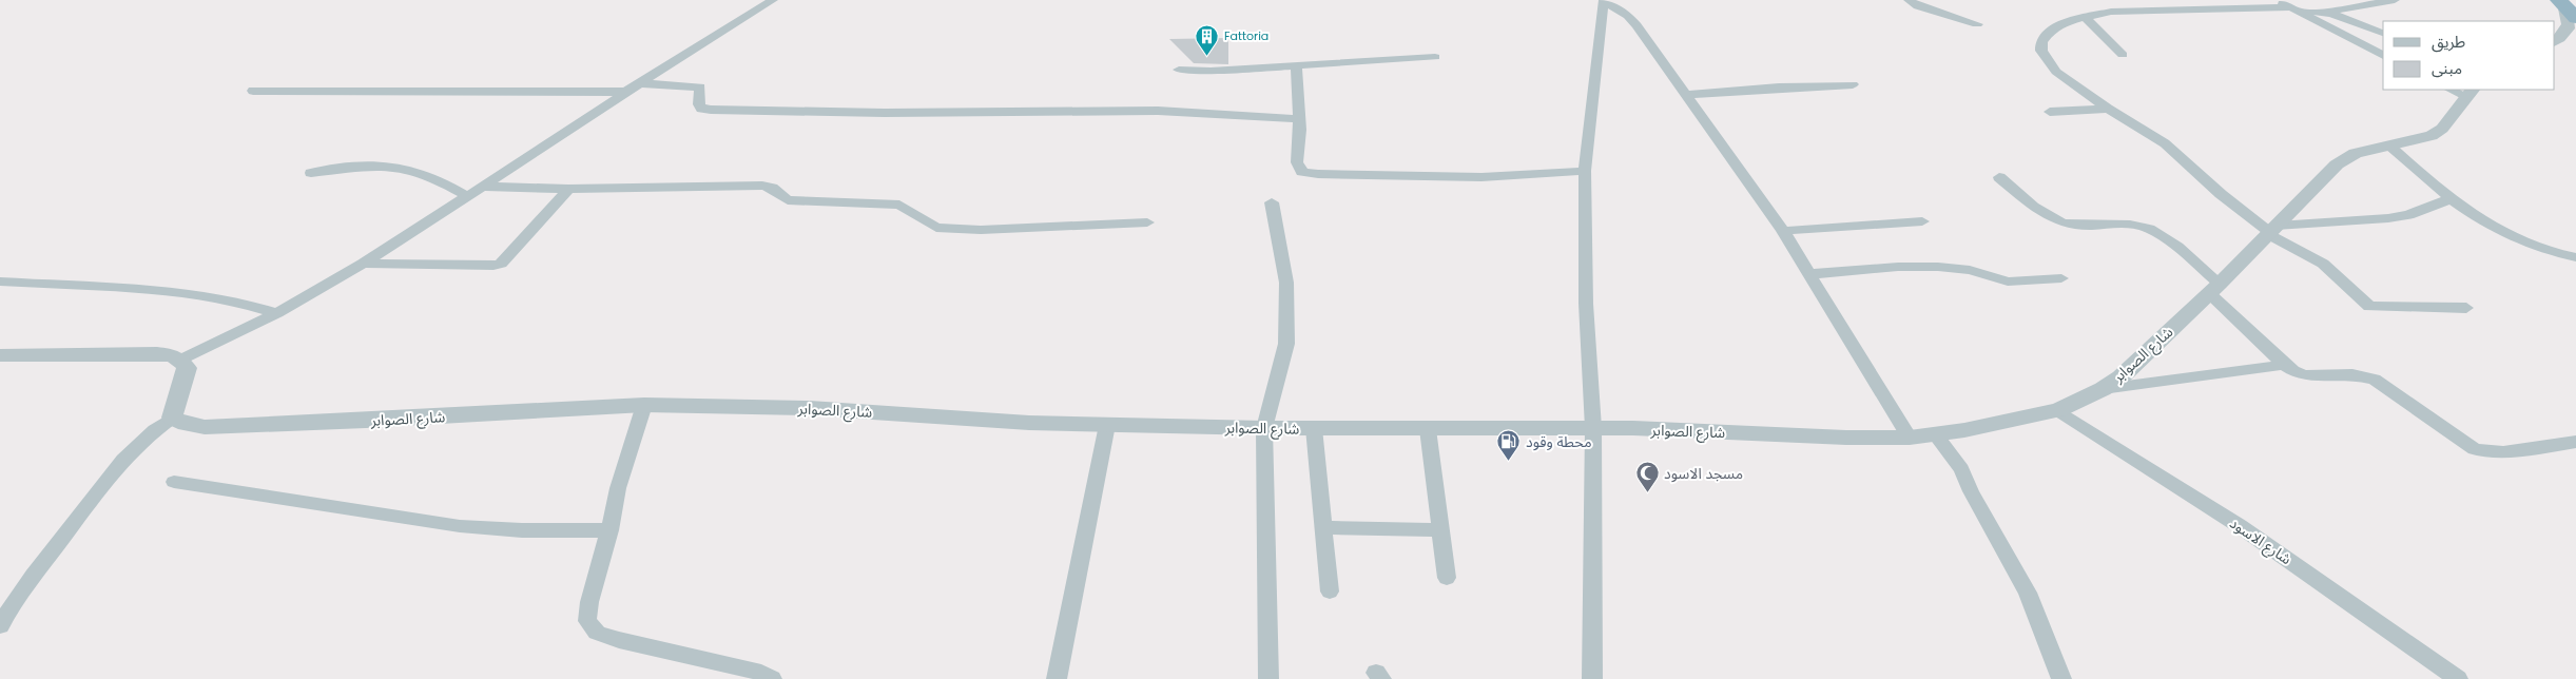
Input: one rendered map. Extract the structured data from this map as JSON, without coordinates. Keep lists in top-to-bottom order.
{
  "streets": {
    "street": ["شارع الصوابر", "شارع الاسود"]
  },
  "crossings": [
    ["شارع الصوابر", "شارع الاسود"]
  ],
  "places": {
    "building": ["Fattoria"],
    "fuel station": ["محطة وقود"],
    "mosque": ["مسجد الاسود"]
  },
  "legend": ["طريق", "مبنى"]
}
